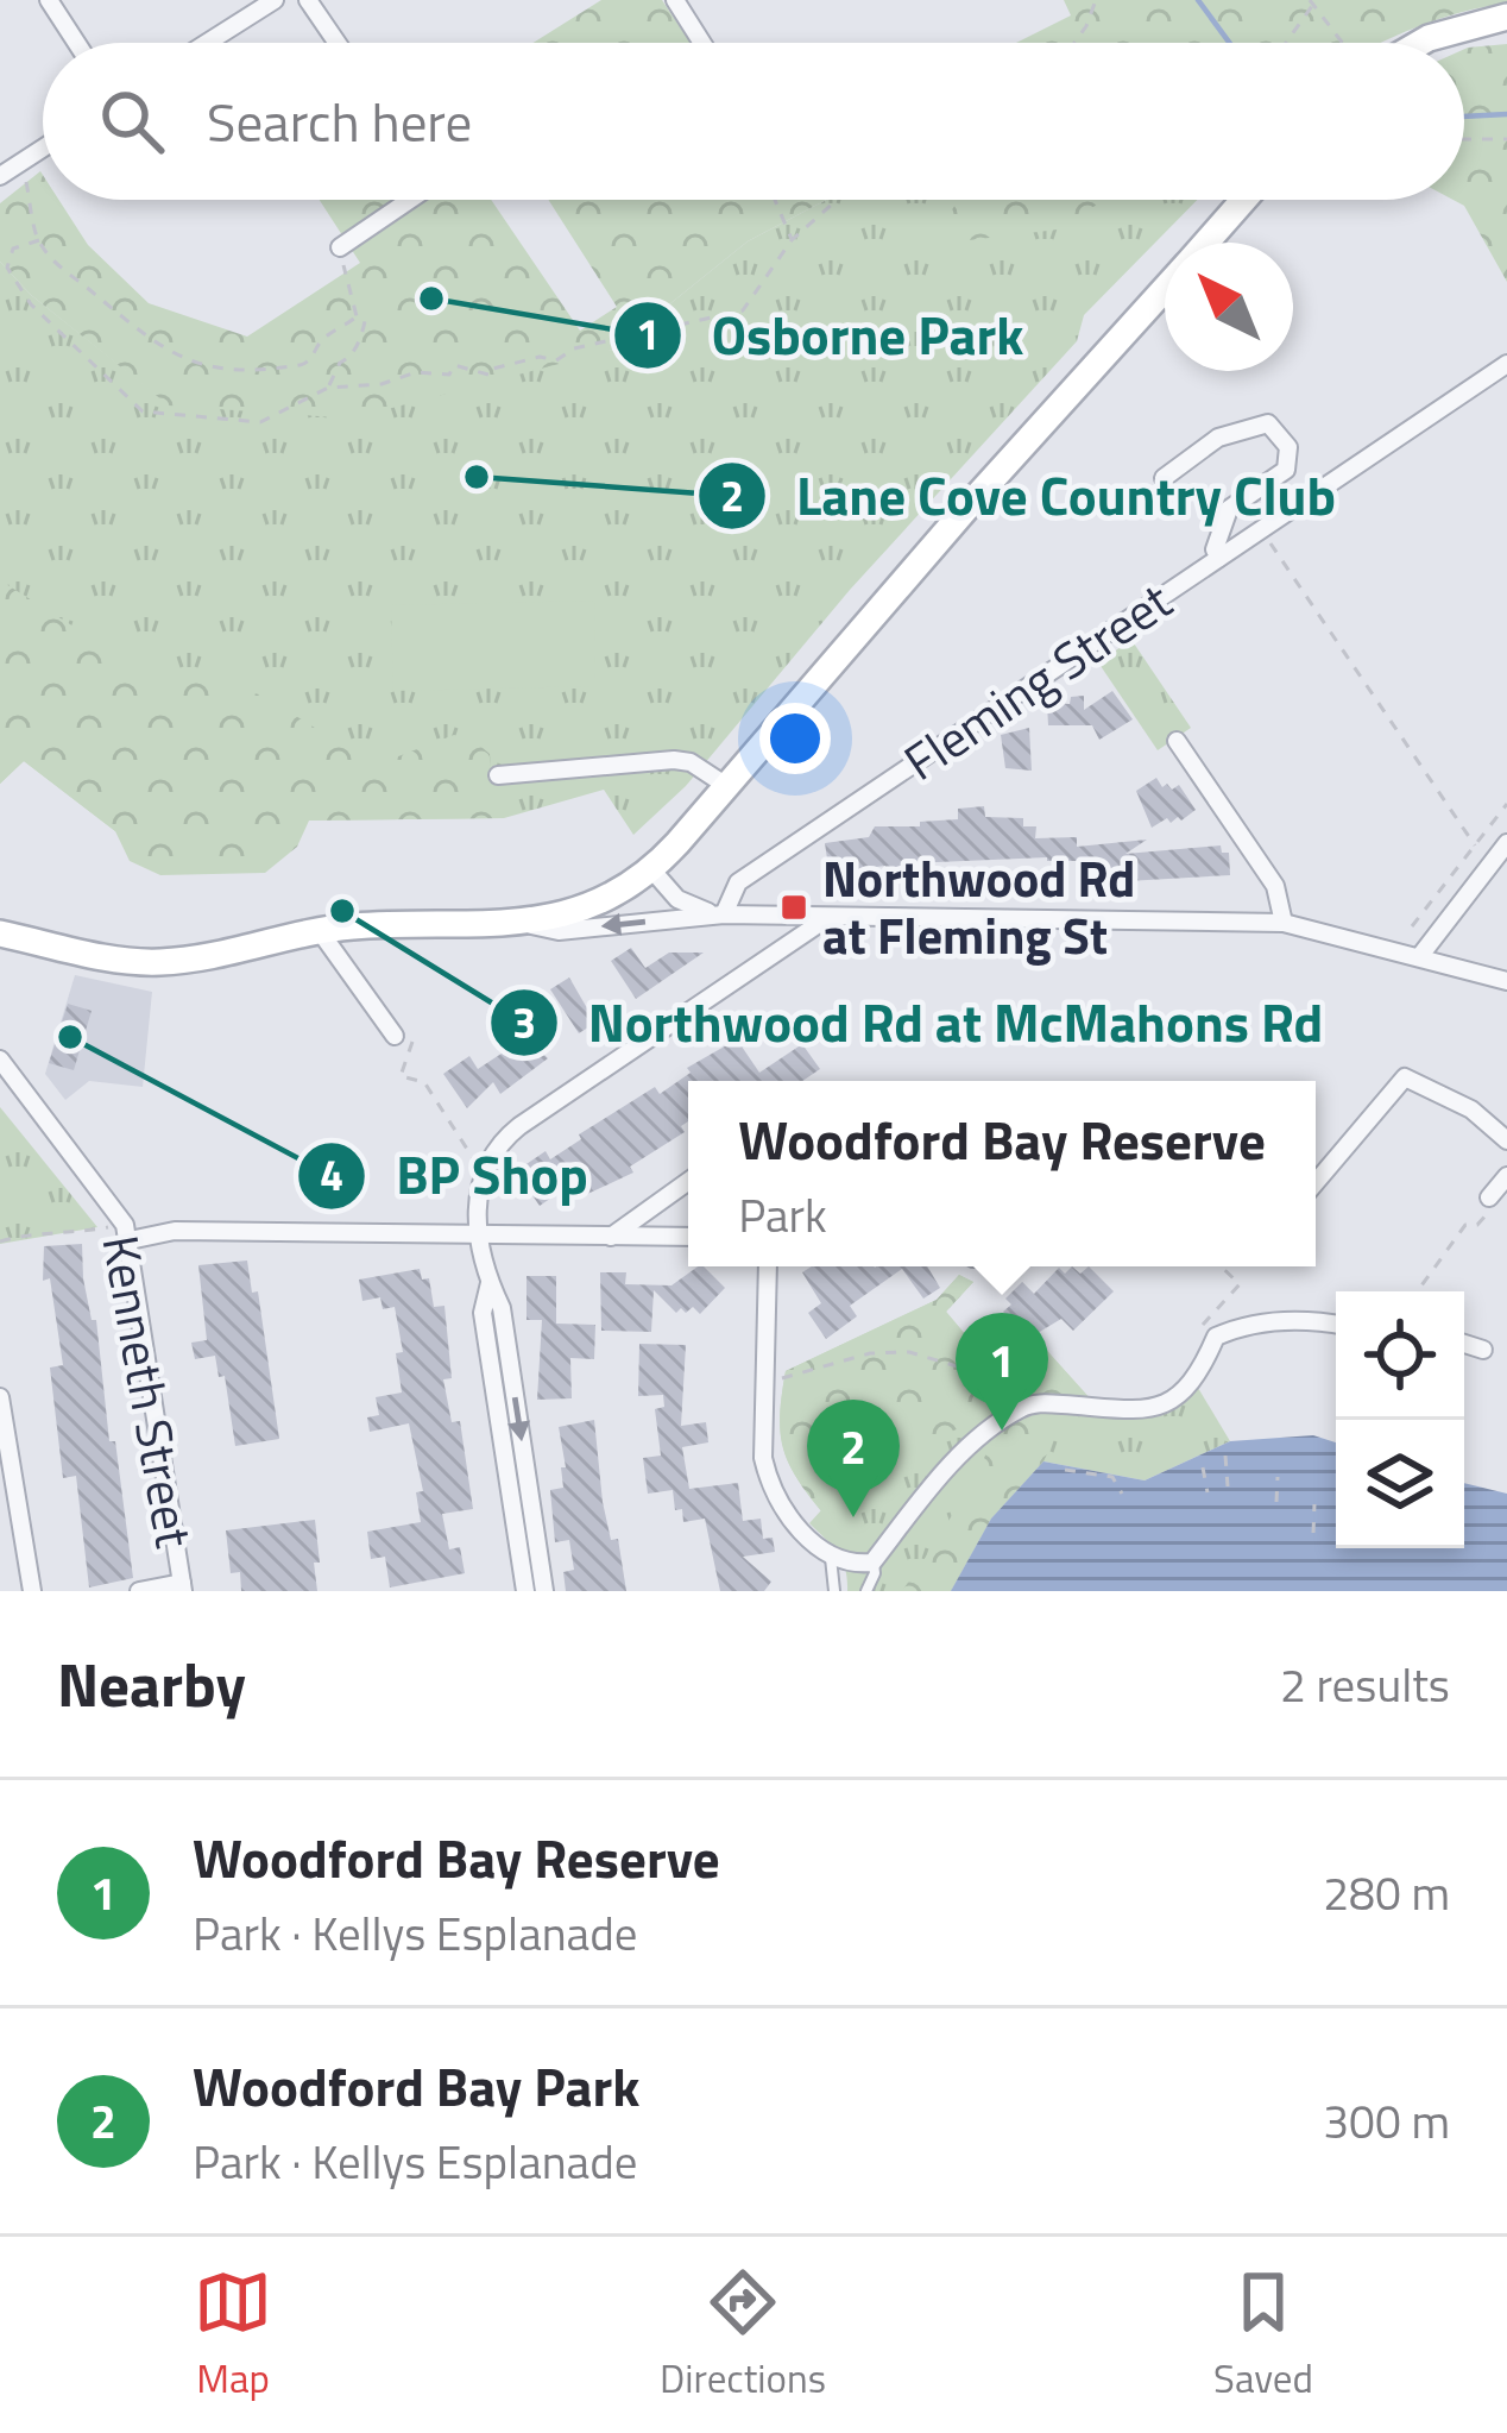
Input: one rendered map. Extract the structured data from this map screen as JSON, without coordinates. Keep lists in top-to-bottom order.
{
  "streets": {
    "street": ["Fleming Street", "Kenneth Street"]
  },
  "places": {
    "other": [
      "Osborne Park",
      "Lane Cove Country Club",
      "Northwood Rd at McMahons Rd",
      "BP Shop"
    ],
    "transit": ["Northwood Rd at Fleming St"]
  },
  "north": "top left",
  "page": {
    "search": "Search here",
    "popup": ["Woodford Bay Reserve", "Park"],
    "pins": ["1", "2"],
    "heading": ["Nearby", "2 results"],
    "list": [
      {
        "mark": "1",
        "name": "Woodford Bay Reserve",
        "note": "Park · Kellys Esplanade",
        "value": "280 m"
      },
      {
        "mark": "2",
        "name": "Woodford Bay Park",
        "note": "Park · Kellys Esplanade",
        "value": "300 m"
      }
    ],
    "nav": ["Map", "Directions", "Saved"]
  }
}
